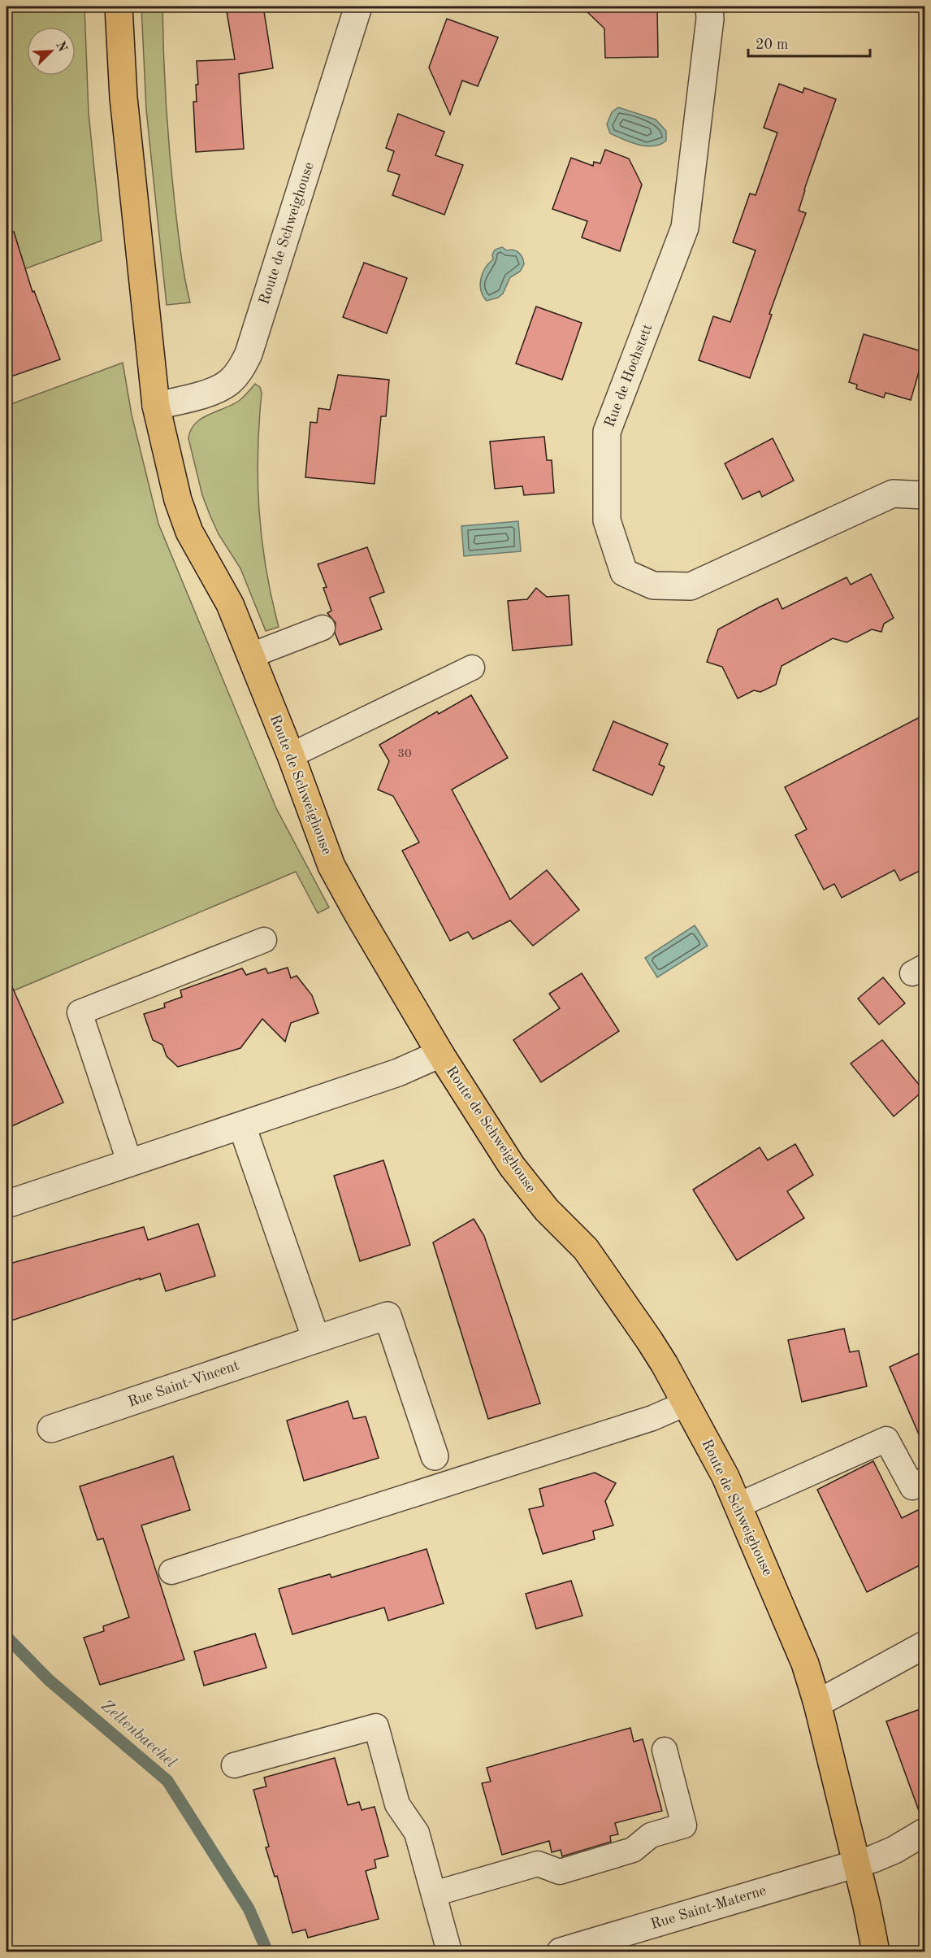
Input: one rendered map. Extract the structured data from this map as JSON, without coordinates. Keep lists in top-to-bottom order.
{
  "streets": {
    "main road": ["Route de Schweighouse"],
    "street": ["Rue de Hochstett", "Rue Saint-Vincent", "Rue Saint-Materne"]
  },
  "crossings": [
    ["Route de Schweighouse", "Rue Saint-Materne"]
  ],
  "water": ["Zeltenbaechel"],
  "house_numbers": ["30"],
  "scale_bar": "20 m",
  "north": "top right"
}
